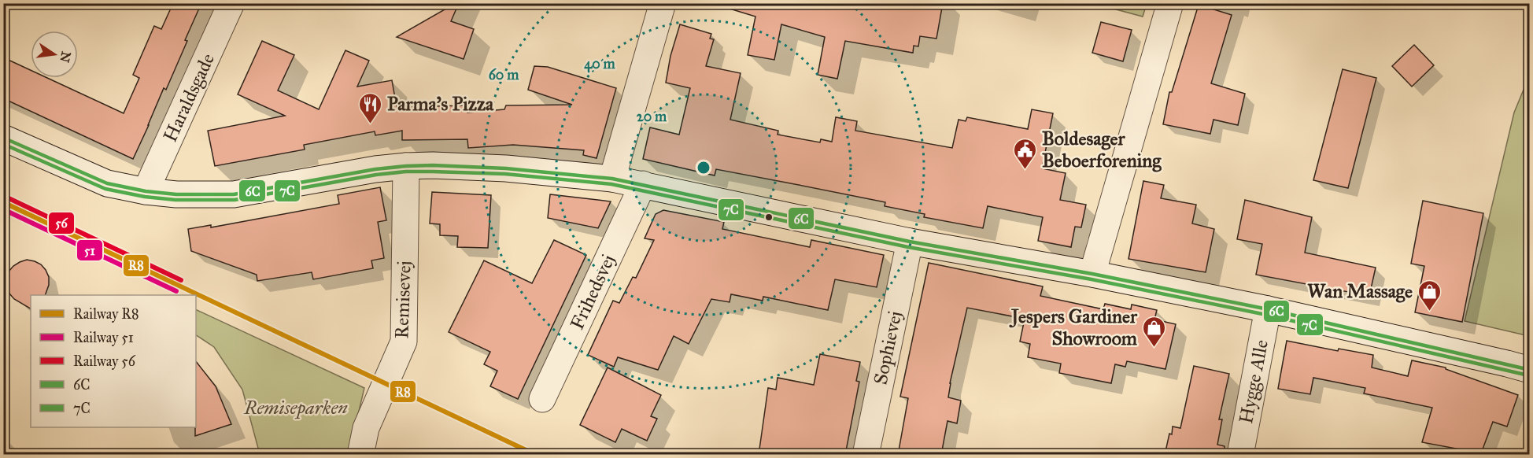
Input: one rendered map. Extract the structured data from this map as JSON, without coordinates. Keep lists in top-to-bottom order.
{
  "streets": {
    "street": [
      "Haraldsgade",
      "Frihedsvej",
      "Remisevej",
      "Sophievej",
      "Hygge Alle"
    ]
  },
  "parks": ["Remiseparken"],
  "places": {
    "restaurant": ["Parma's Pizza"],
    "public building": ["Boldesager Beboerforening"],
    "shop": ["Wan Massage", "Jespers Gardiner Showroom"]
  },
  "lines": [
    "transit line 6C",
    "transit line 7C",
    "rail line 56",
    "rail line R8",
    "rail line 51"
  ],
  "legend": [
    "Railway R8",
    "Railway 51",
    "Railway 56",
    "6C",
    "7C"
  ],
  "north": "right",
  "rings": ["40 m", "60 m", "20 m"]
}
